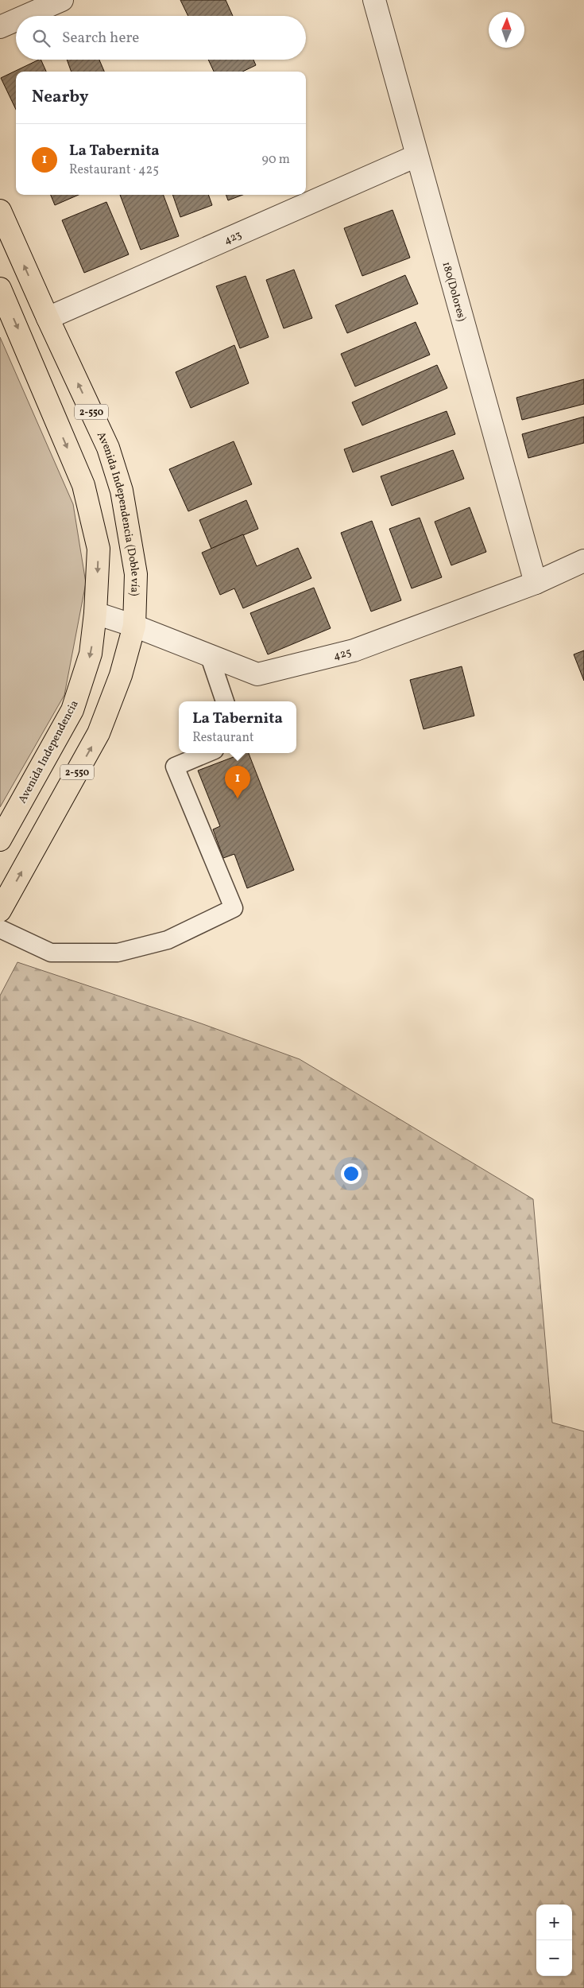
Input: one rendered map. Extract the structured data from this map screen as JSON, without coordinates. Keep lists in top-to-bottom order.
{
  "streets": {
    "main road": ["2-550", "Avenida Independencia (Doble vía)", "Avenida Independencia"],
    "street": ["423", "180(Dolores)", "425"]
  },
  "crossings": [
    ["423", "180(Dolores)"],
    ["423", "Avenida Independencia (Doble vía)"],
    ["180(Dolores)", "425"],
    ["2-550", "Avenida Independencia (Doble vía)"],
    ["2-550", "425"],
    ["2-550", "Avenida Independencia"],
    ["Avenida Independencia (Doble vía)", "425"],
    ["425", "Avenida Independencia"]
  ],
  "north": "top",
  "page": {
    "search": "Search here",
    "heading": "Nearby",
    "list": [
      {
        "mark": "1",
        "name": "La Tabernita",
        "note": "Restaurant · 425",
        "value": "90 m"
      }
    ],
    "popup": ["La Tabernita", "Restaurant"],
    "pins": "1",
    "map_buttons": ["+", "−"]
  }
}
